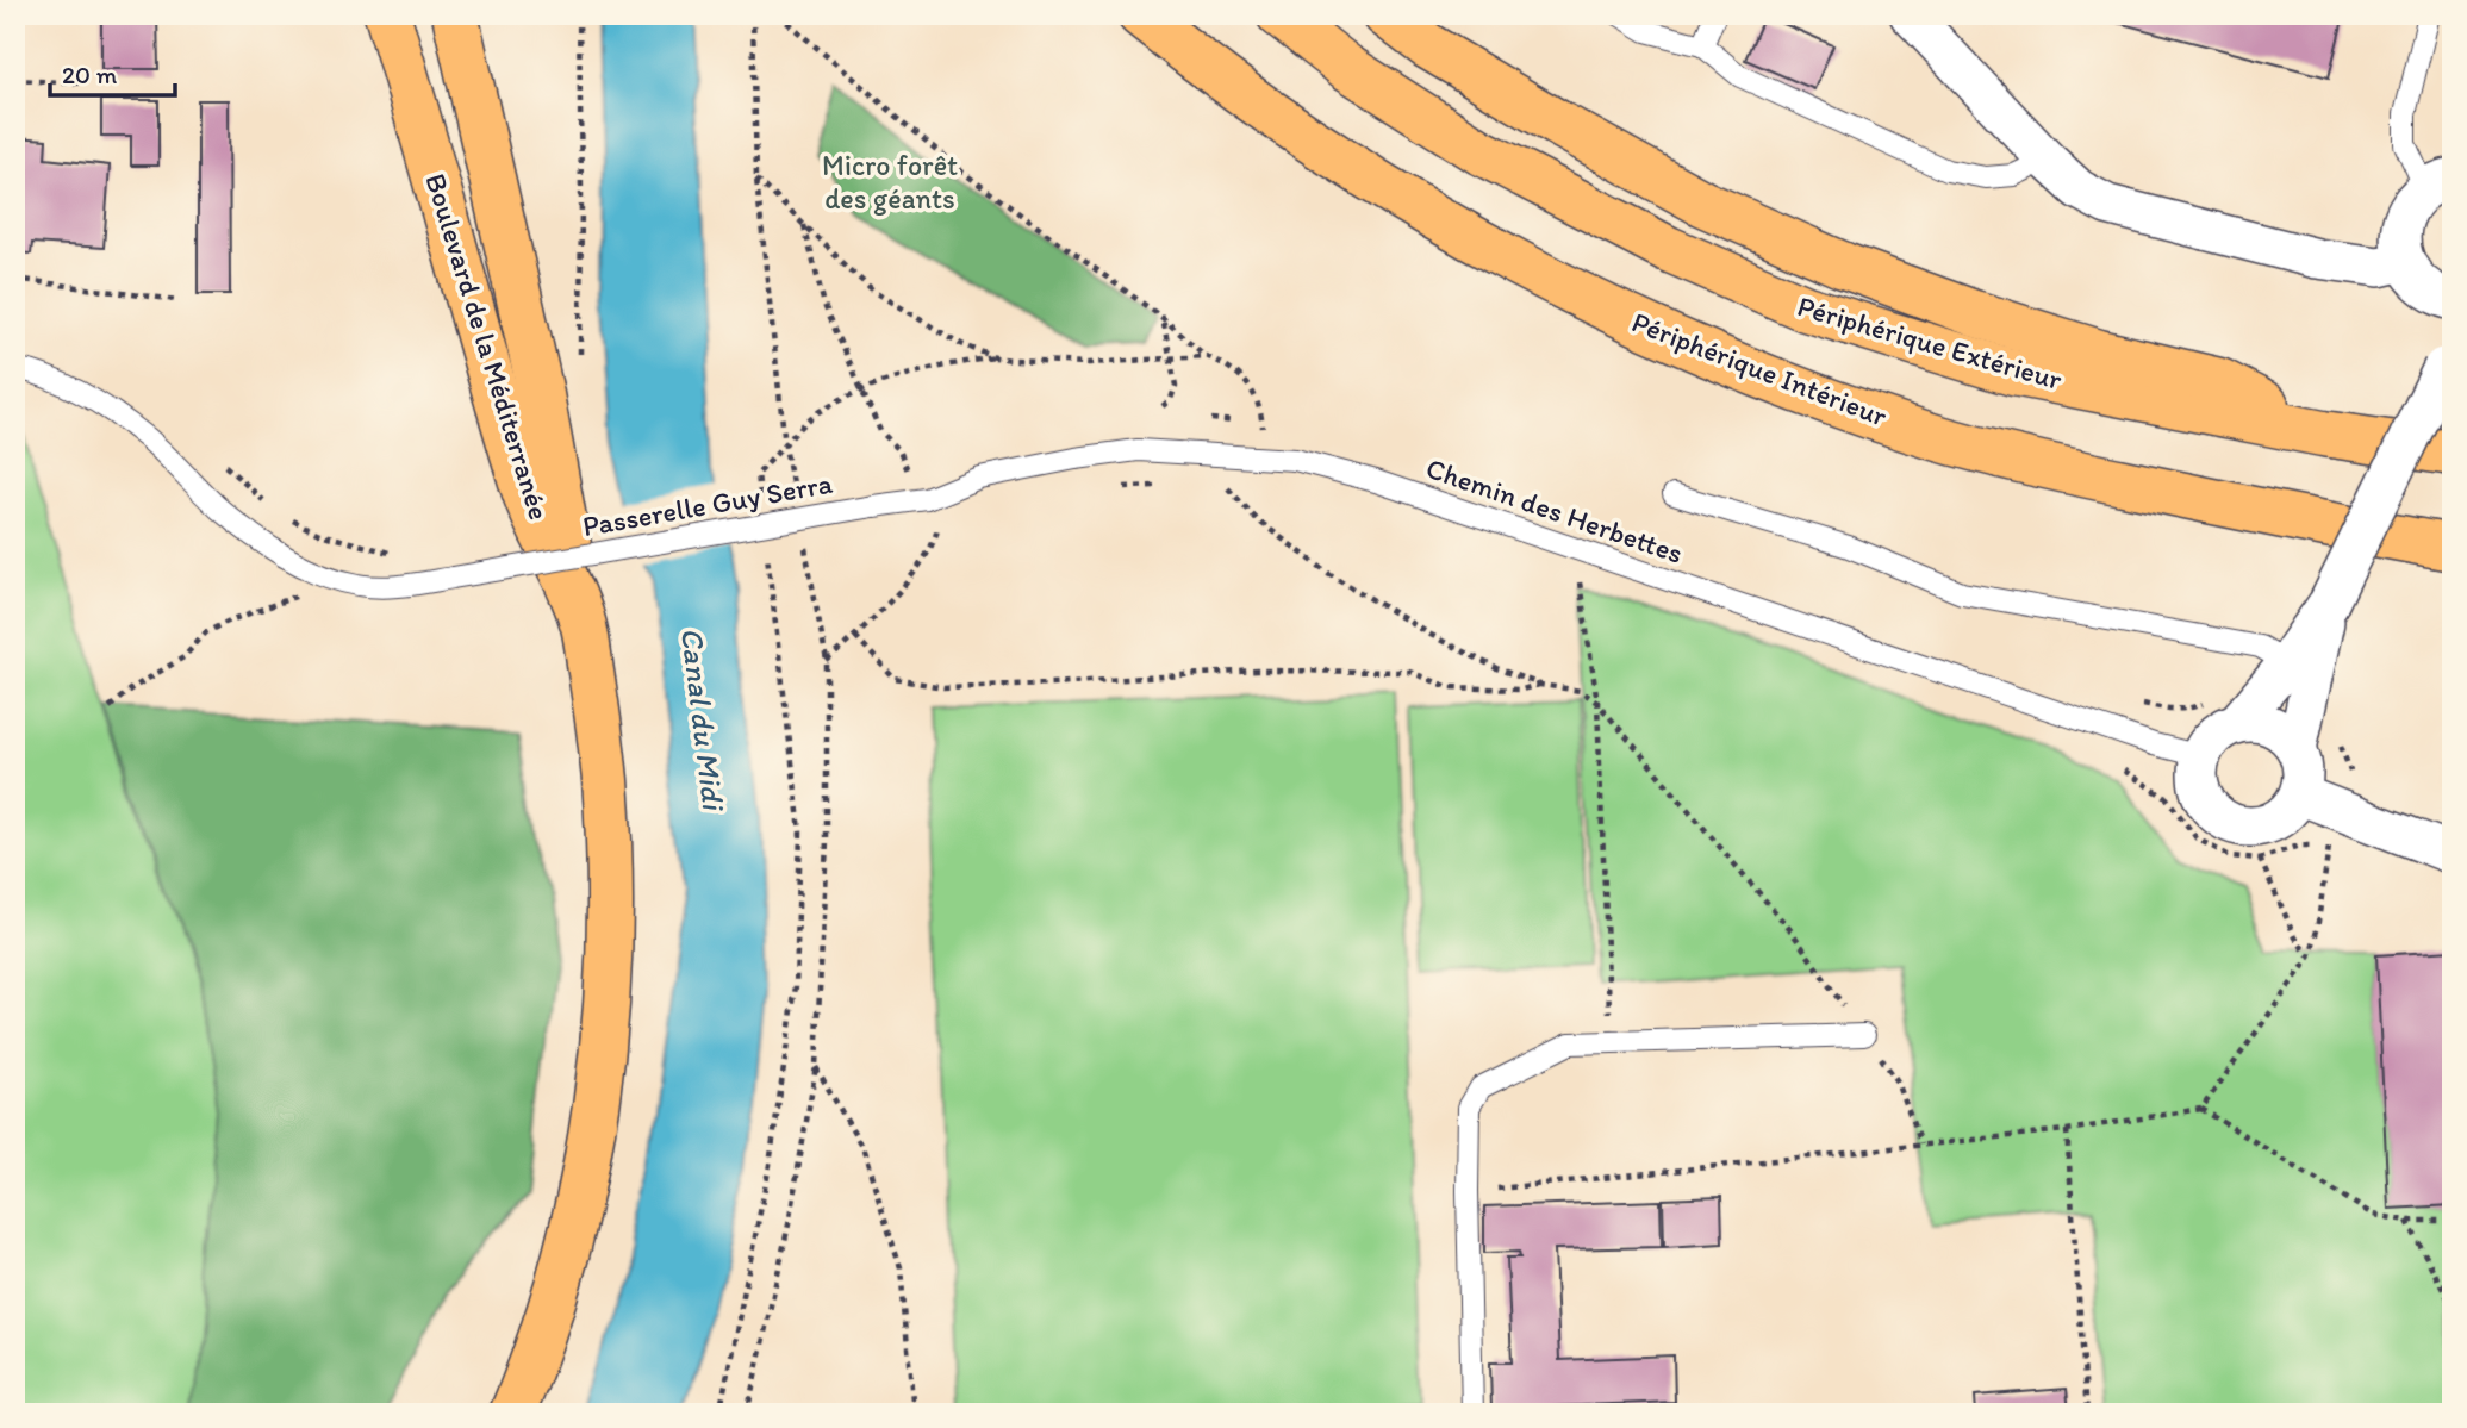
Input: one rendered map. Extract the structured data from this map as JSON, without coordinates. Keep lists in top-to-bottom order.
{
  "streets": {
    "main road": ["Périphérique Extérieur", "Boulevard de la Méditerranée", "Périphérique Intérieur"],
    "lane": ["Passerelle Guy Serra", "Chemin des Herbettes"]
  },
  "crossings": [
    ["Passerelle Guy Serra", "Chemin des Herbettes"]
  ],
  "water": ["Canal du Midi"],
  "parks": ["Micro forêt des géants"],
  "scale_bar": "20 m"
}
